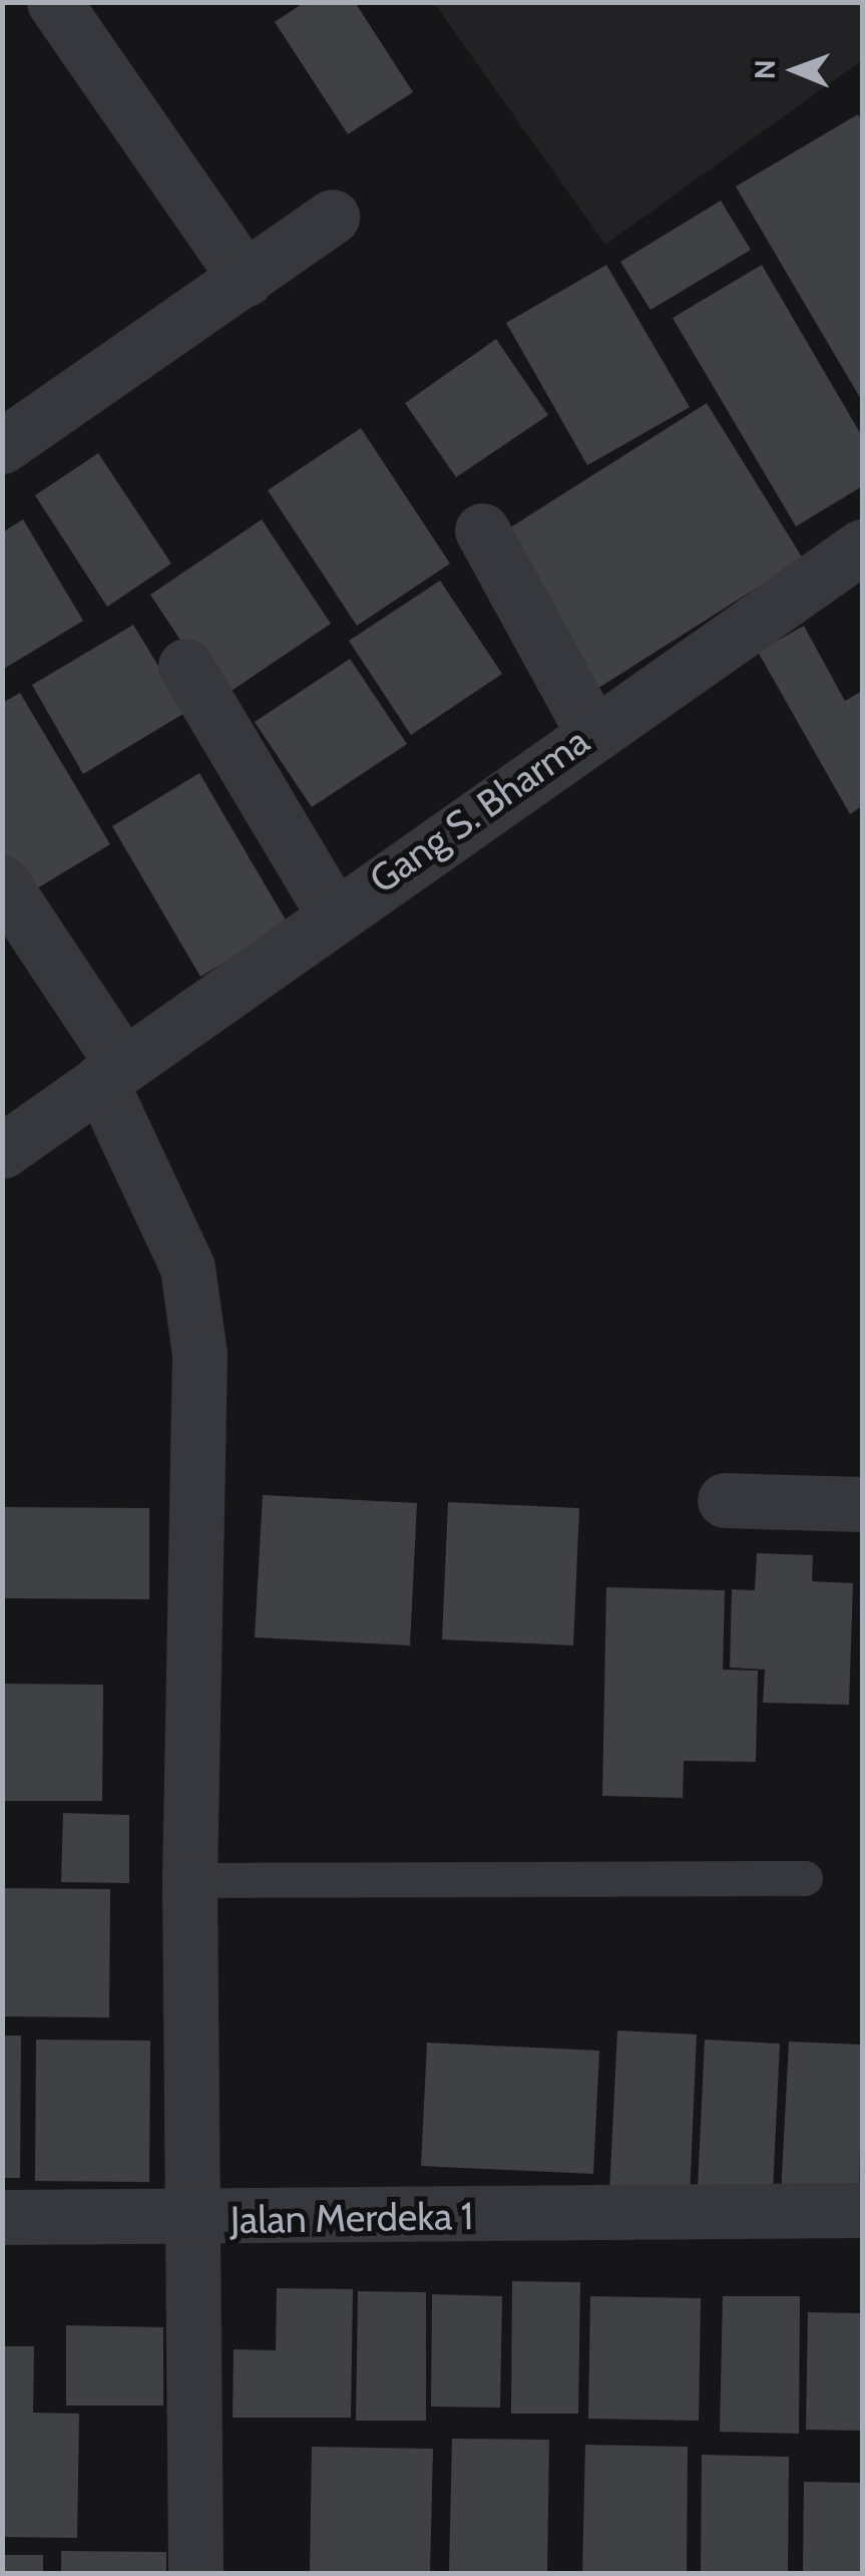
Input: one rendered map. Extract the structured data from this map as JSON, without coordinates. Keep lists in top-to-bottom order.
{
  "streets": {
    "street": ["Gang S. Bharma", "Jalan Merdeka 1"]
  },
  "north": "left"
}
